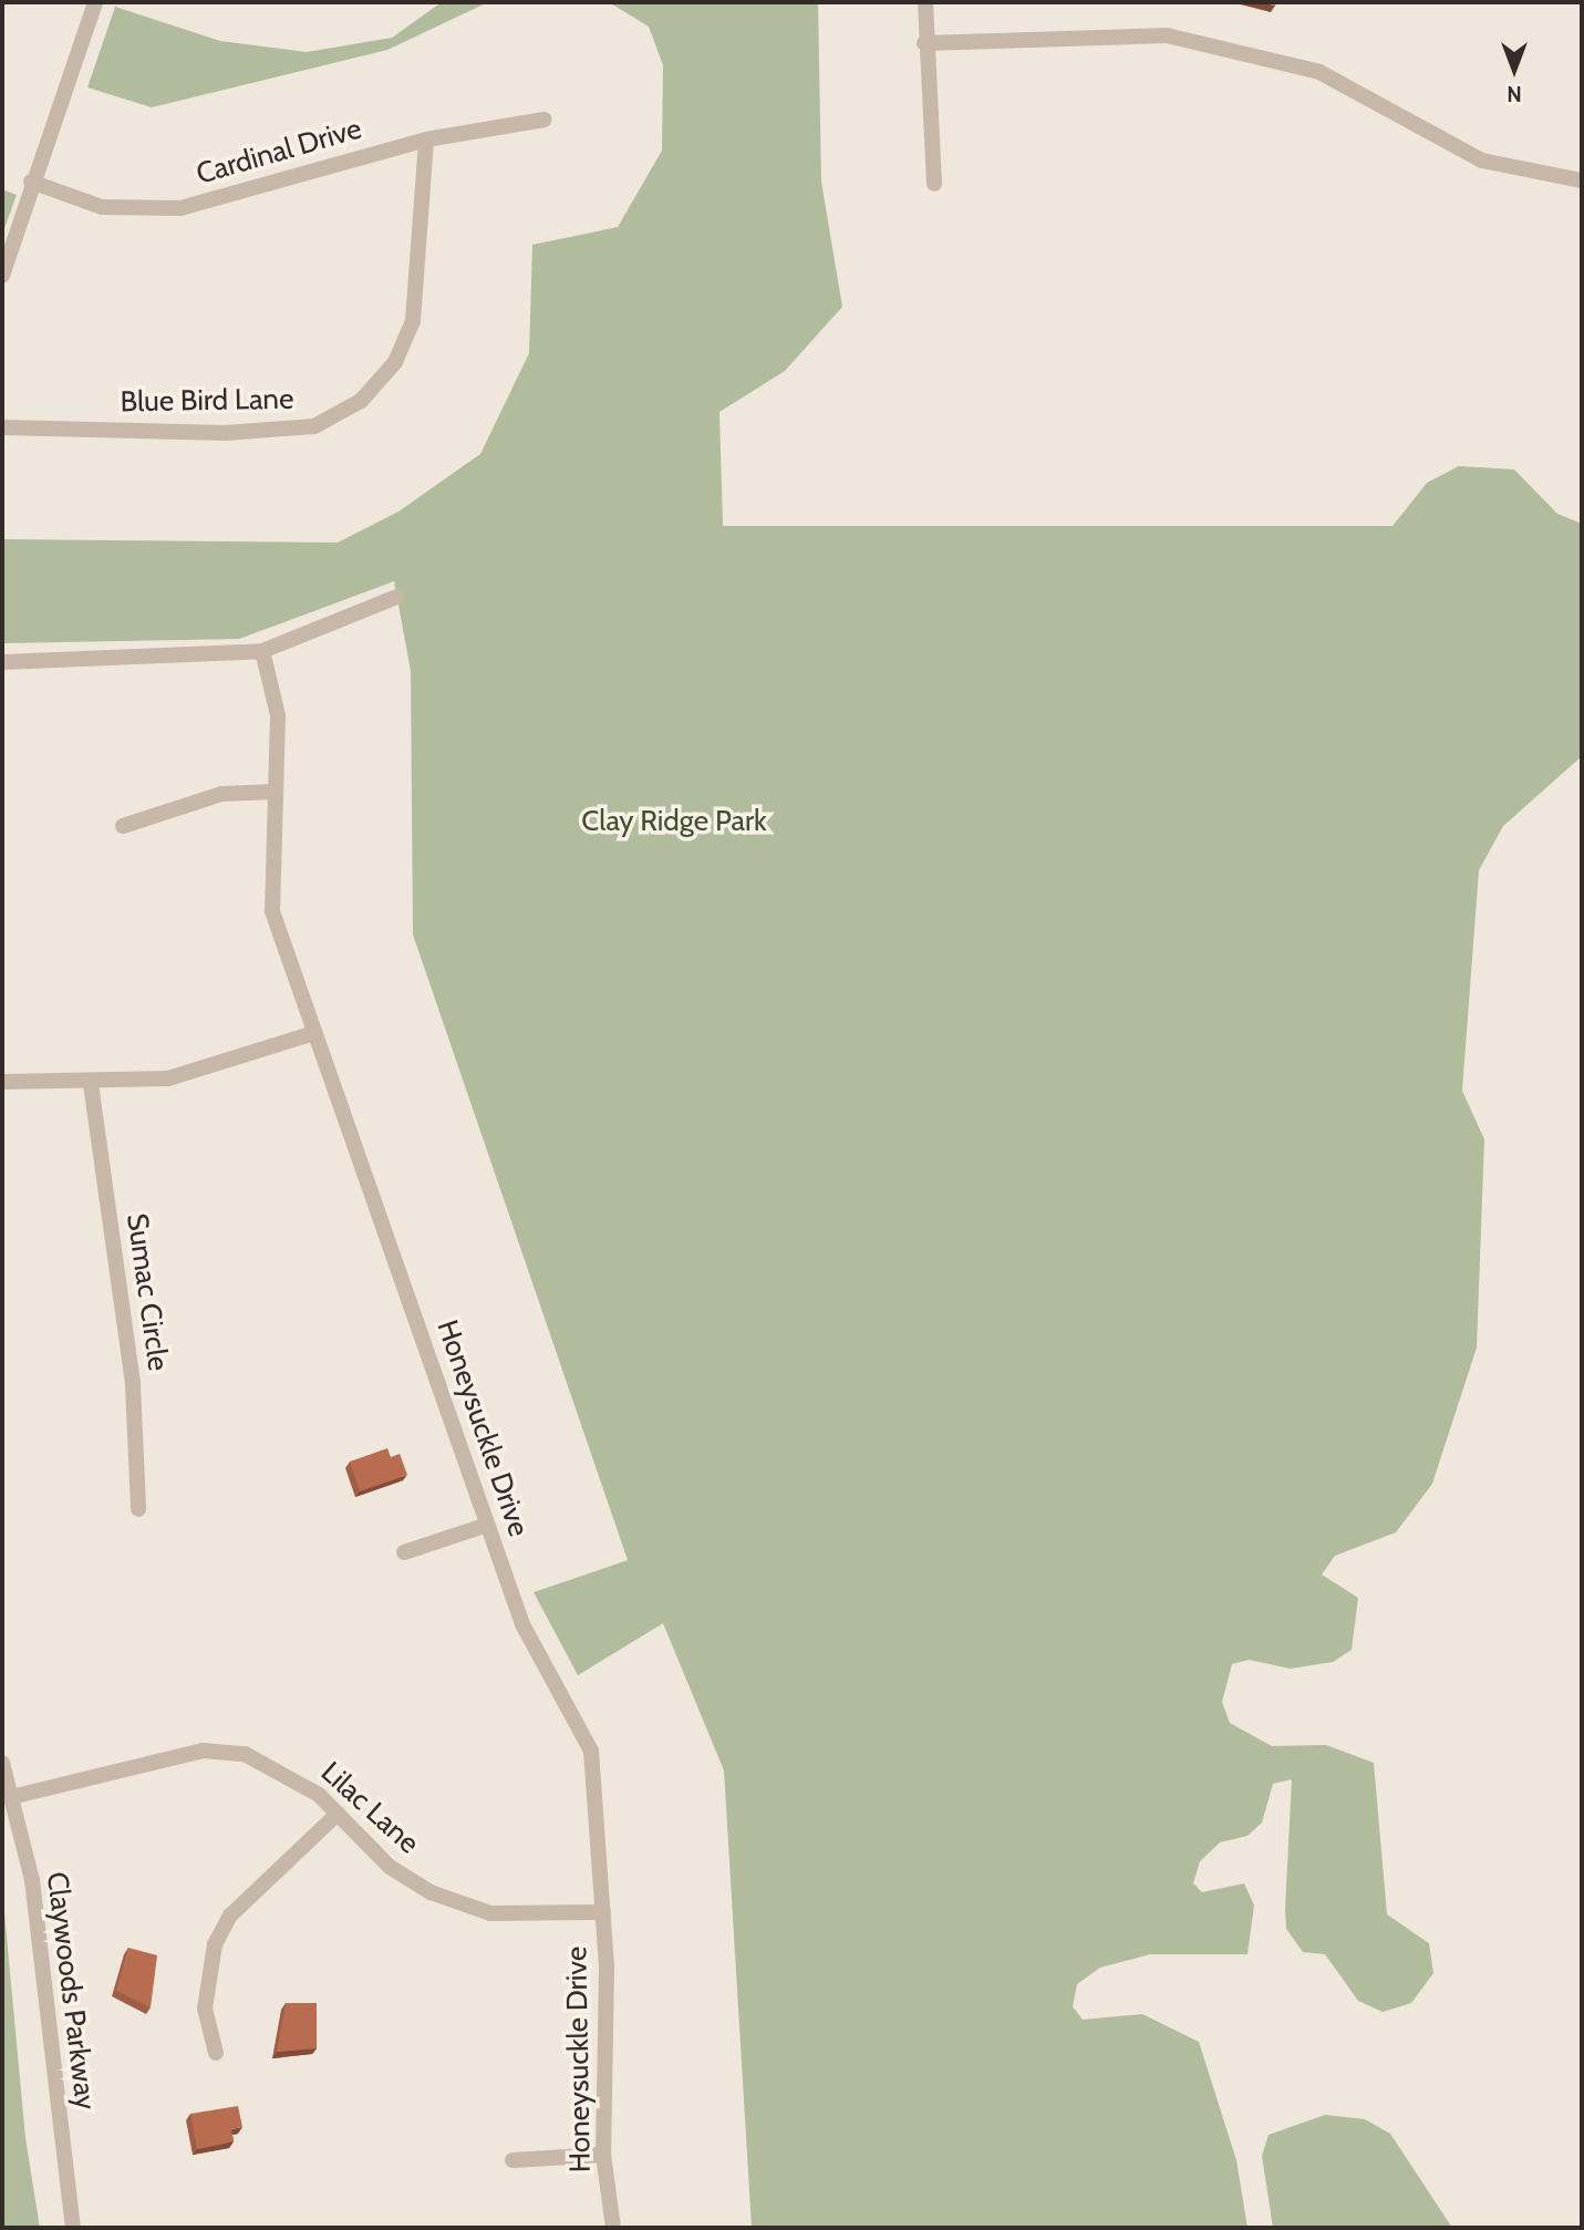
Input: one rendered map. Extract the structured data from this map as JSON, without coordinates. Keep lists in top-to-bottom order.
{
  "streets": {
    "street": [
      "Cardinal Drive",
      "Blue Bird Lane",
      "Sumac Circle",
      "Honeysuckle Drive",
      "Lilac Lane",
      "Claywoods Parkway"
    ]
  },
  "crossings": [
    ["Cardinal Drive", "Blue Bird Lane"],
    ["Honeysuckle Drive", "Lilac Lane"],
    ["Lilac Lane", "Claywoods Parkway"]
  ],
  "parks": ["Clay Ridge Park"],
  "north": "bottom"
}
